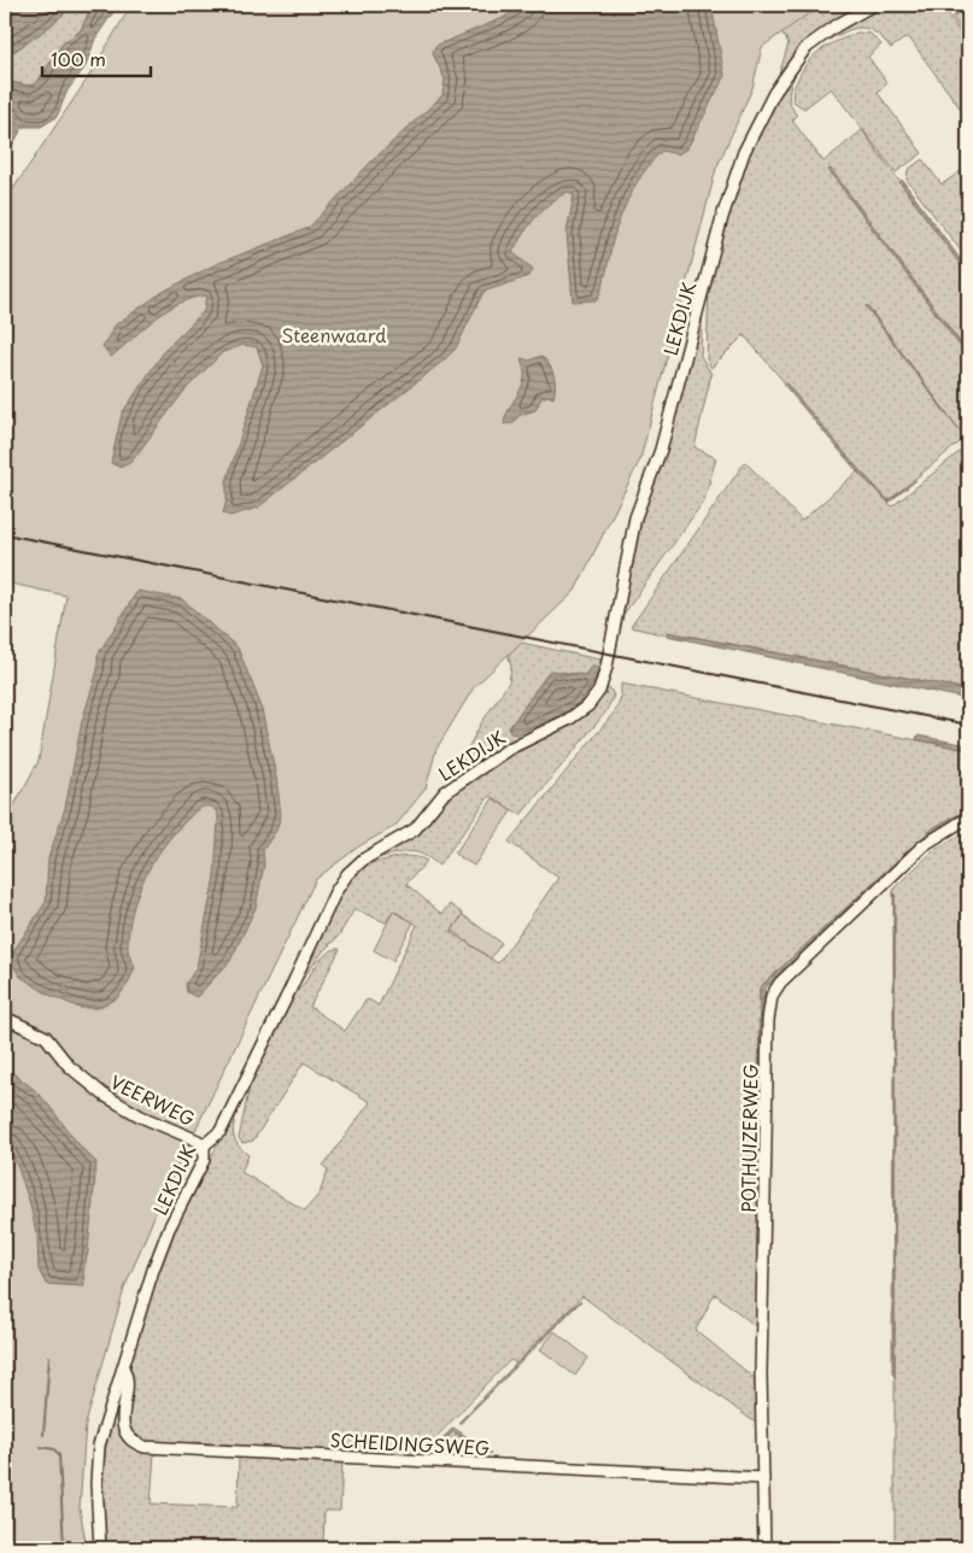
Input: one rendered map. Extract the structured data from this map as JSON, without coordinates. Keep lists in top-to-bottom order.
{
  "streets": {
    "street": [
      "LEKDIJK",
      "VEERWEG",
      "POTHUIZERWEG",
      "SCHEIDINGSWEG"
    ]
  },
  "crossings": [
    ["LEKDIJK", "VEERWEG"],
    ["LEKDIJK", "SCHEIDINGSWEG"],
    ["POTHUIZERWEG", "SCHEIDINGSWEG"]
  ],
  "parks": ["Steenwaard"],
  "scale_bar": "100 m"
}
